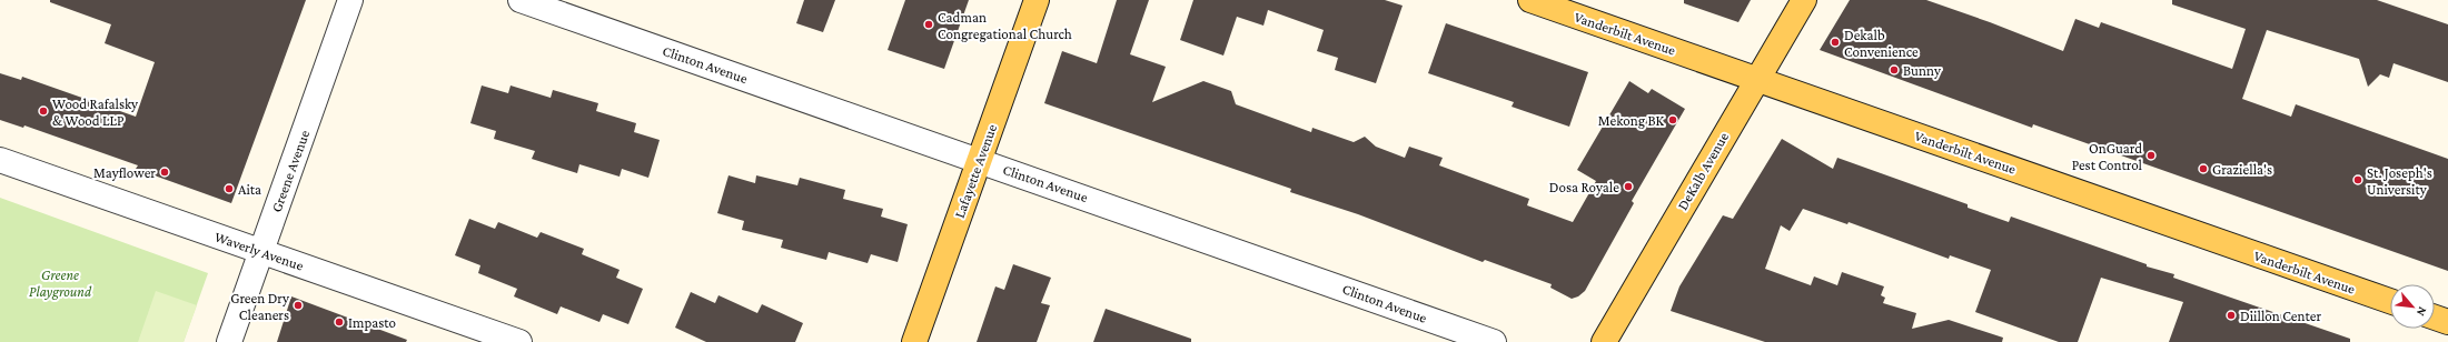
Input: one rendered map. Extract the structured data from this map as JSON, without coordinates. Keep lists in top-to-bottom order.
{
  "streets": {
    "main road": ["Vanderbilt Avenue", "Lafayette Avenue", "DeKalb Avenue"],
    "street": ["Clinton Avenue", "Greene Avenue", "Waverly Avenue"]
  },
  "crossings": [
    ["Vanderbilt Avenue", "DeKalb Avenue"],
    ["Clinton Avenue", "Lafayette Avenue"],
    ["Greene Avenue", "Waverly Avenue"]
  ],
  "parks": ["Greene Playground"],
  "places": [
    "Cadman Congregational Church",
    "Dekalb Convenience",
    "Bunny",
    "Wood Rafalsky & Wood LLP",
    "Mekong BK",
    "OnGuard Pest Control",
    "Graziella's",
    "Mayflower",
    "St. Joseph's University",
    "Dosa Royale",
    "Aita",
    "Green Dry Cleaners",
    "Diillon Center",
    "Impasto"
  ],
  "north": "bottom right"
}
